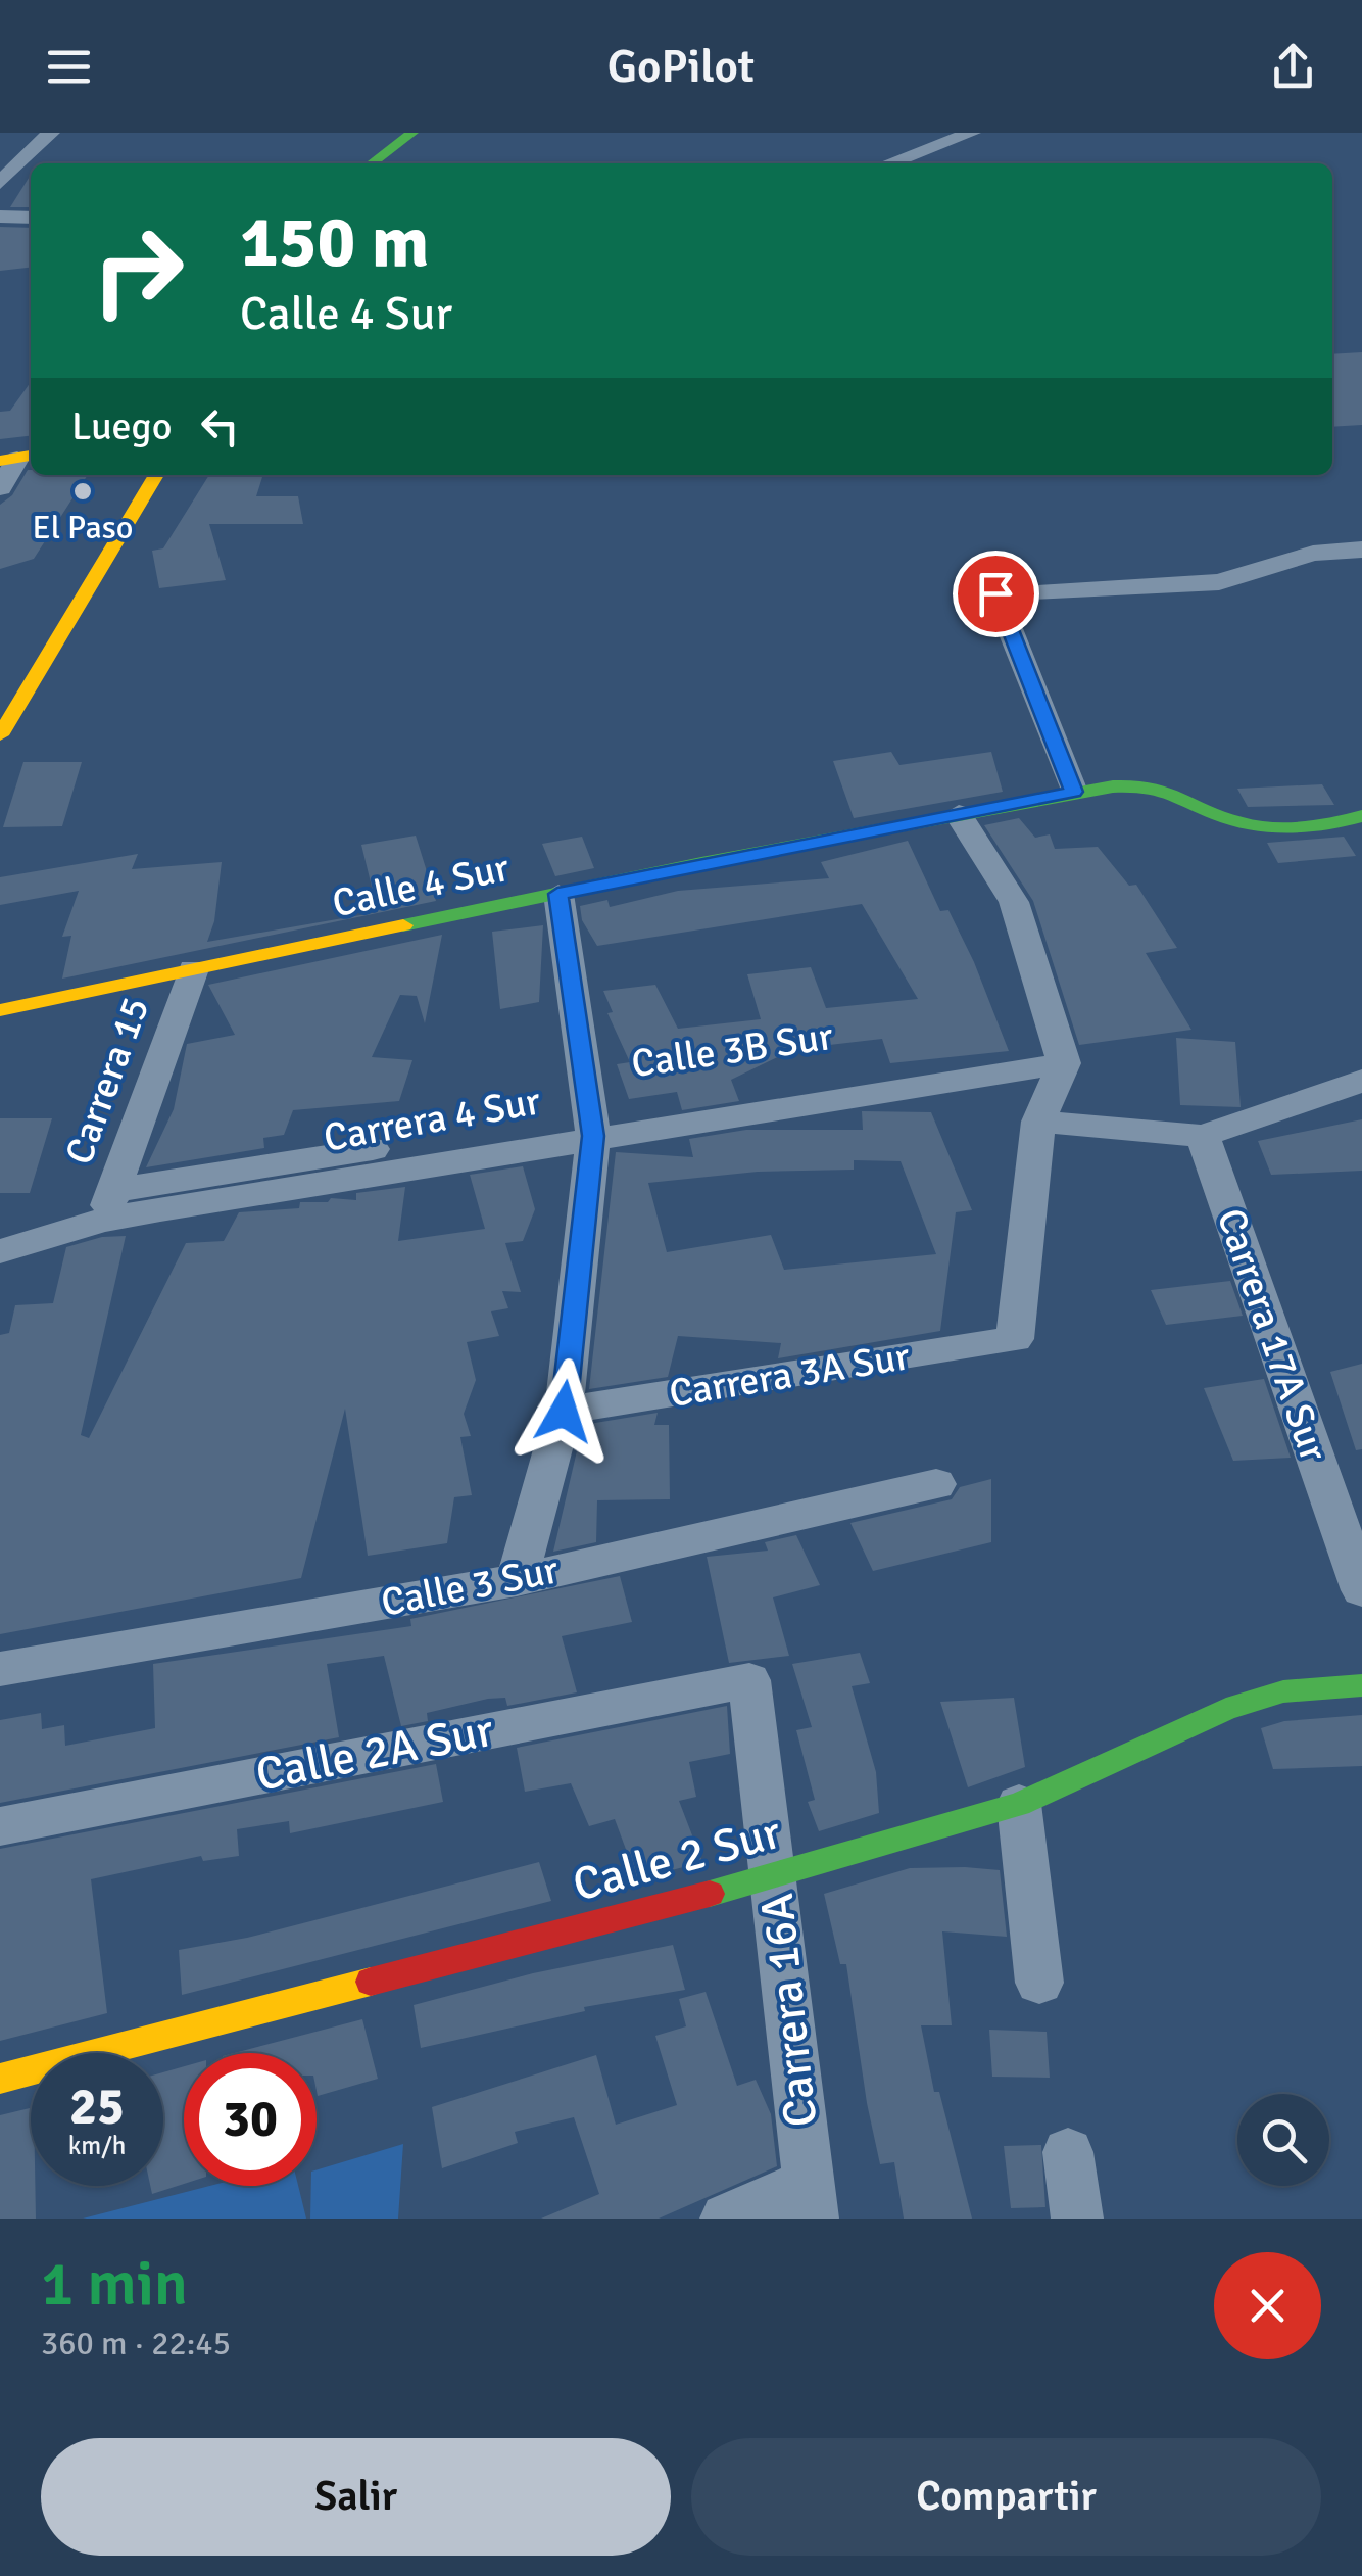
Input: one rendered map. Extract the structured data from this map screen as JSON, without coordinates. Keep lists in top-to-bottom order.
{
  "streets": {
    "street": [
      "Calle 4 Sur",
      "Carrera 15",
      "Carrera 4 Sur",
      "Carrera 17A Sur",
      "Carrera 3A Sur",
      "Calle 3 Sur",
      "Calle 2A Sur",
      "Calle 2 Sur",
      "Carrera 16A"
    ]
  },
  "crossings": [
    ["Calle 4 Sur", "Carrera 15"],
    ["Carrera 15", "Carrera 4 Sur"],
    ["Calle 2A Sur", "Carrera 16A"],
    ["Calle 2 Sur", "Carrera 16A"]
  ],
  "places": ["El Paso"],
  "page": {
    "header": "GoPilot",
    "turn": ["150 m", "Calle 4 Sur"],
    "then": "Luego",
    "speed": "25 km/h",
    "limit": "30",
    "heading": ["1 min", "360 m · 22:45"],
    "buttons": ["Salir", "Compartir"]
  }
}
